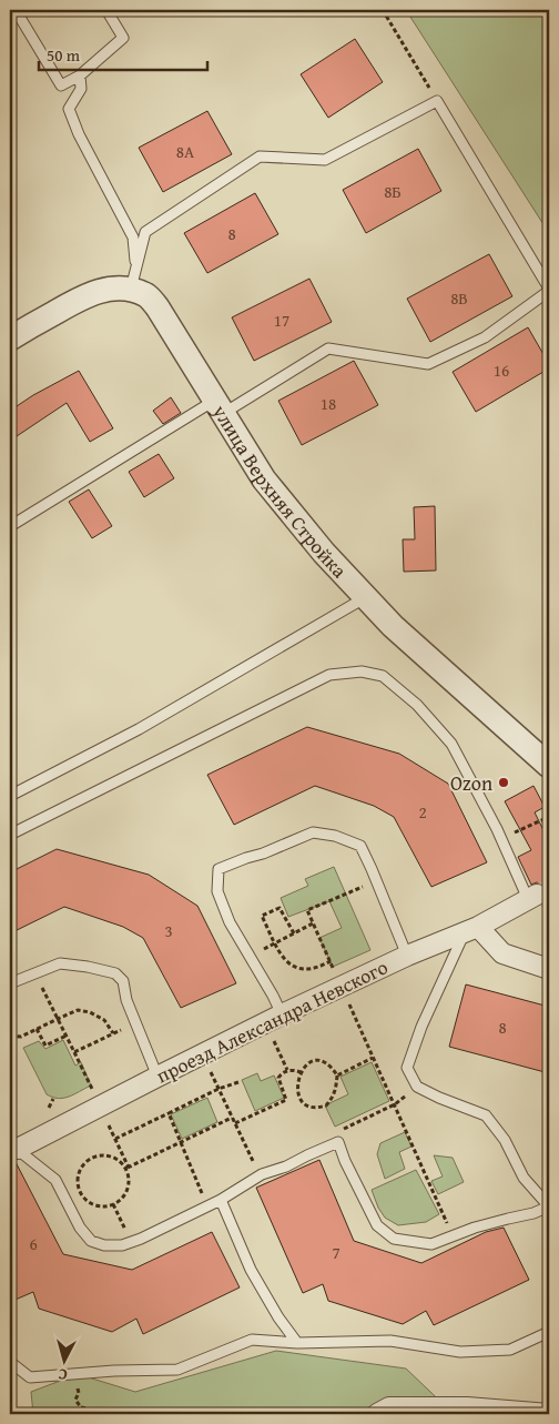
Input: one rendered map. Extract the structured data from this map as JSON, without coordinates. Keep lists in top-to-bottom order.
{
  "streets": {
    "street": ["улица Верхняя Стройка", "проезд Александра Невского"]
  },
  "places": ["Ozon"],
  "house_numbers": [
    "8А",
    "8Б",
    "8",
    "8В",
    "17",
    "16",
    "18",
    "2",
    "3",
    "8",
    "6",
    "7"
  ],
  "scale_bar": "50 m",
  "north": "bottom"
}
